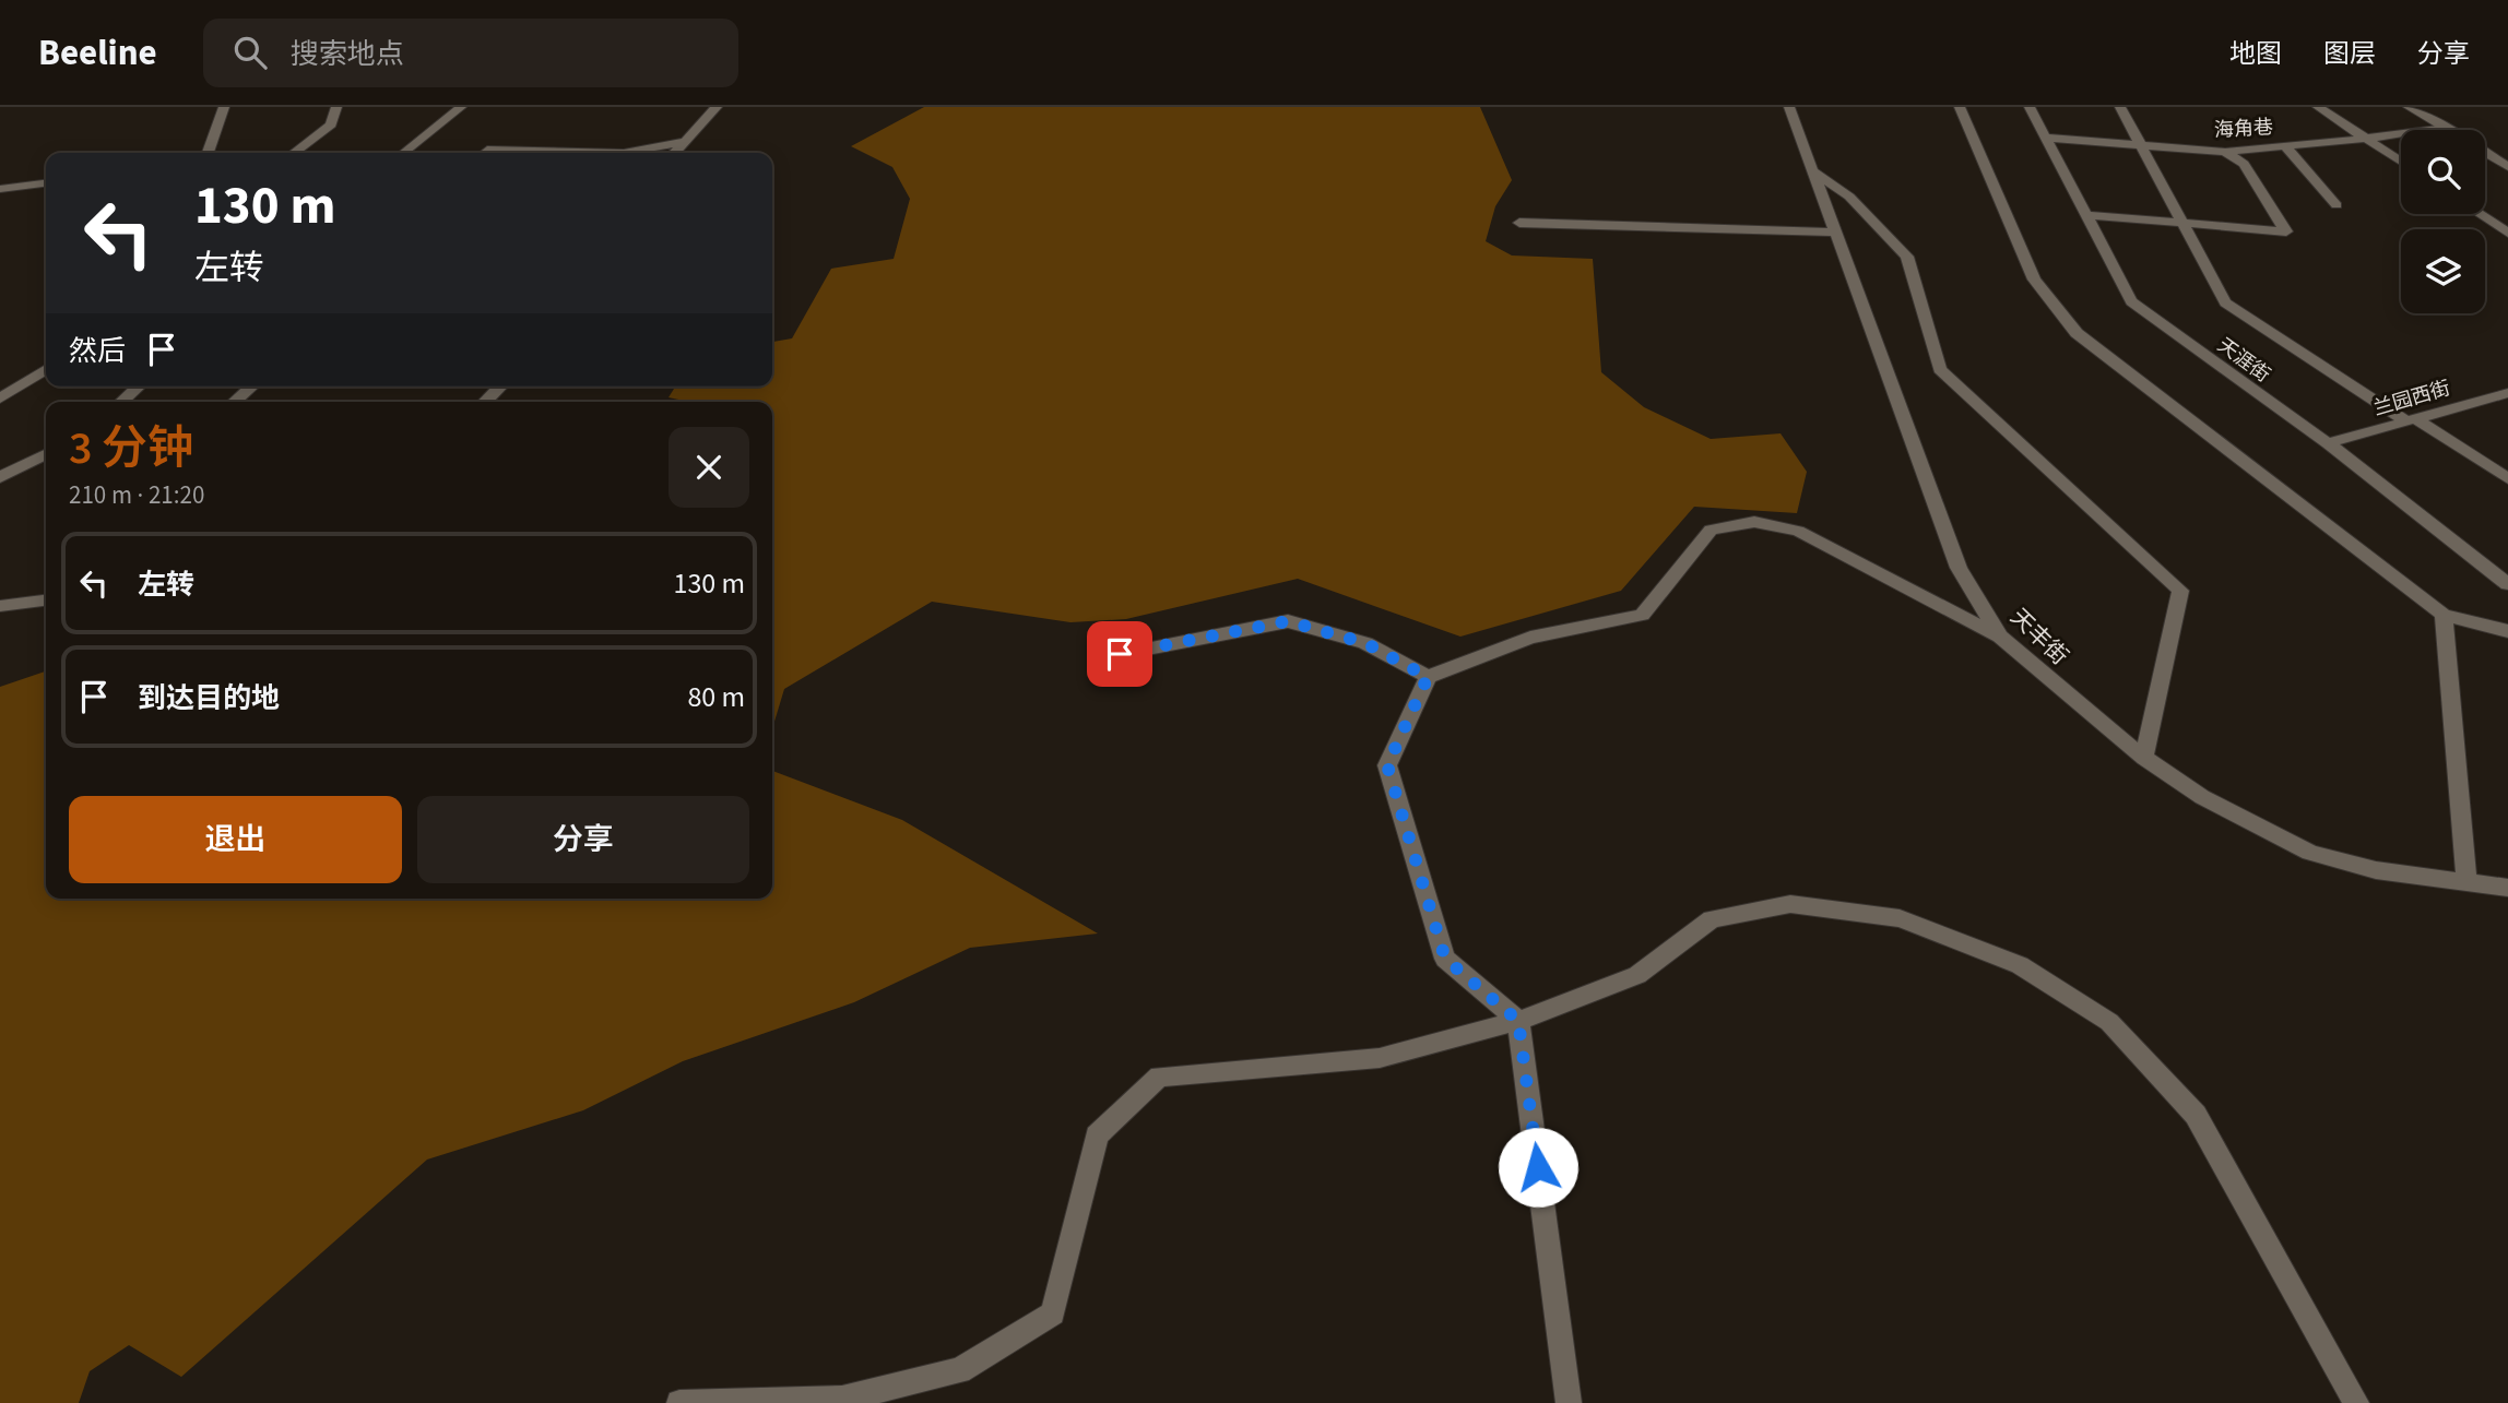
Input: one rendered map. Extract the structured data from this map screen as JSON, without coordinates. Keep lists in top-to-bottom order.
{
  "streets": {
    "street": [
      "海角巷",
      "天涯街",
      "兰园西街",
      "天丰街"
    ]
  },
  "crossings": [
    ["海角巷", "天涯街"],
    ["天涯街", "兰园西街"]
  ],
  "page": {
    "header": "Beeline",
    "search": "搜索地点",
    "nav": ["地图", "图层", "分享"],
    "turn": ["130 m", "左转"],
    "then": "然后",
    "heading": ["3 分钟", "210 m · 21:20"],
    "list": [
      {
        "name": "左转",
        "value": "130 m"
      },
      {
        "name": "到达目的地",
        "value": "80 m"
      }
    ],
    "buttons": ["退出", "分享"]
  }
}
